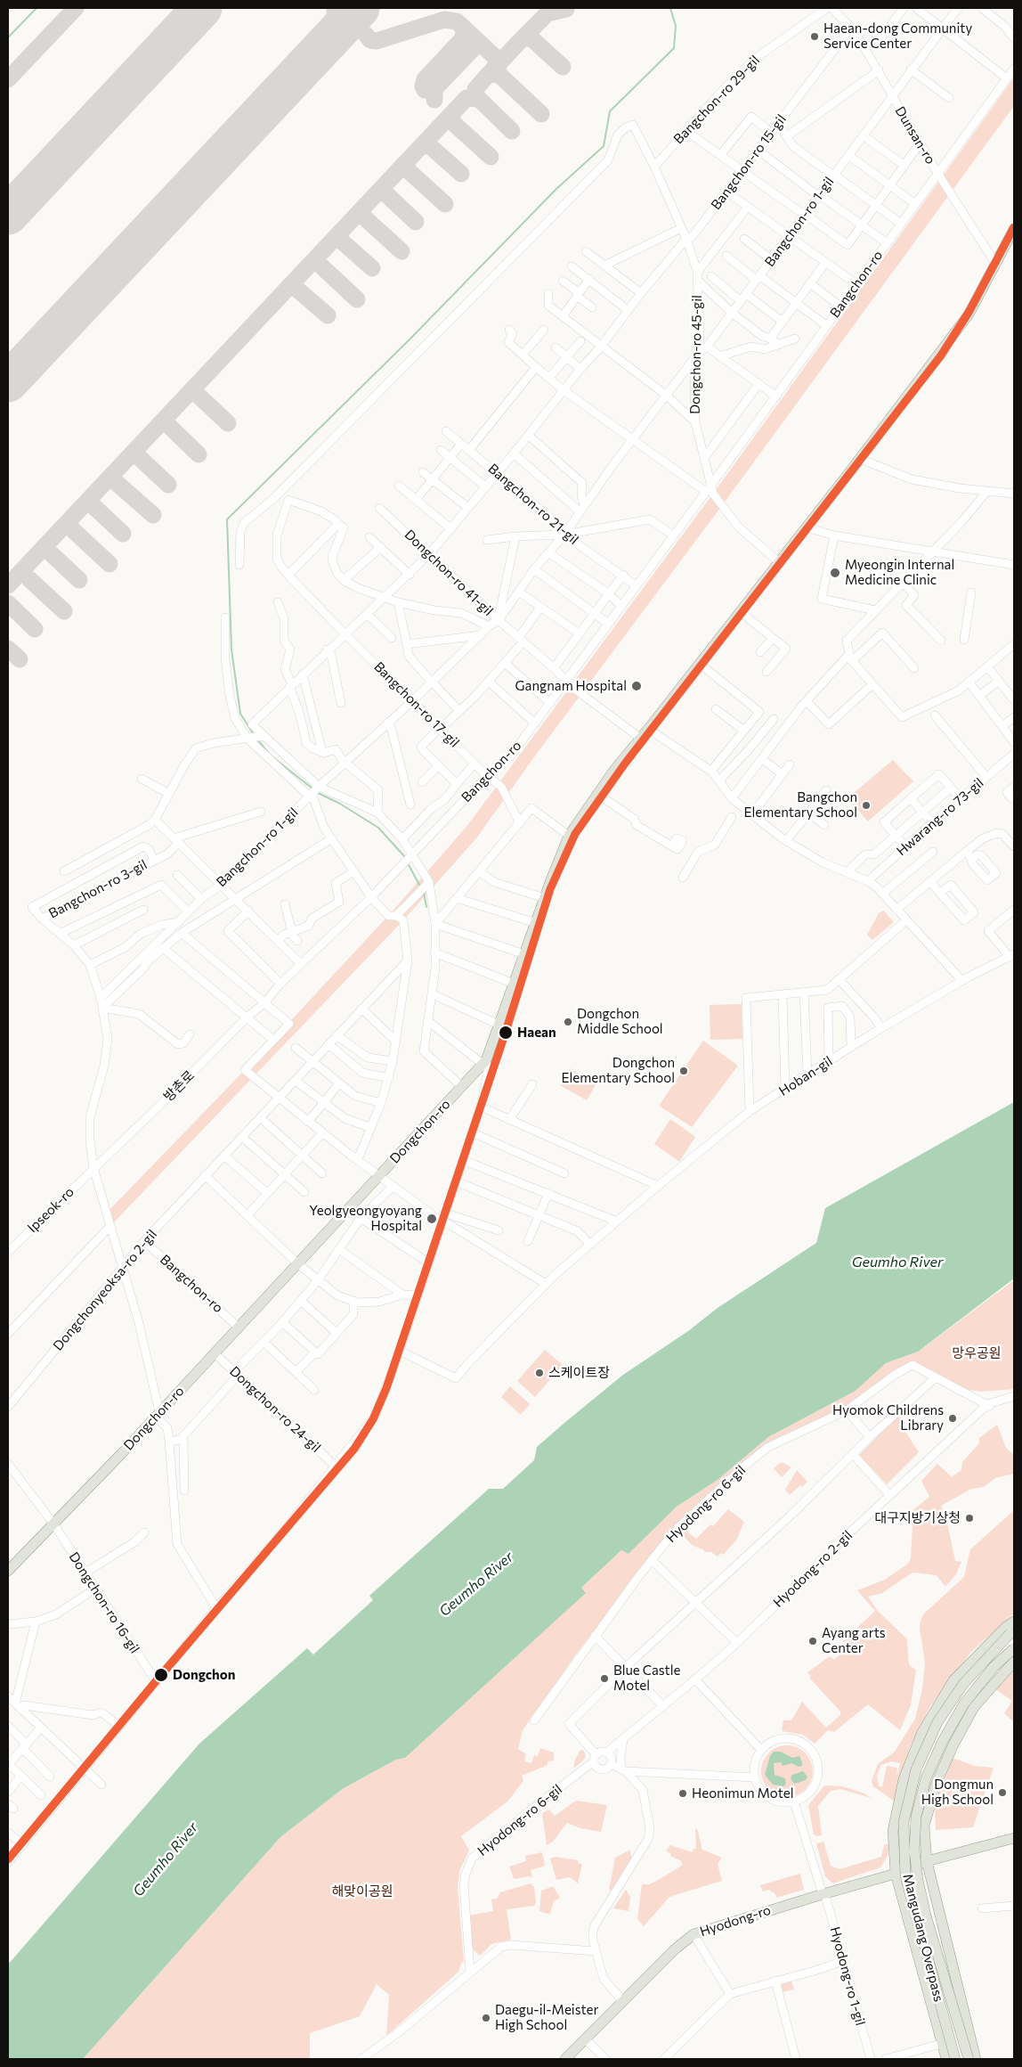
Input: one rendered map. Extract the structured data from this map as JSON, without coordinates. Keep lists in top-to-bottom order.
{
  "streets": {
    "main road": ["Dongchon-ro", "Hyodong-ro", "Mangudang Overpass"],
    "street": [
      "Bangchon-ro 29-gil",
      "Dunsan-ro",
      "Bangchon-ro 15-gil",
      "Bangchon-ro 1-gil",
      "Bangchon-ro",
      "Dongchon-ro 45-gil",
      "Bangchon-ro 21-gil",
      "Dongchon-ro 41-gil",
      "Bangchon-ro 17-gil",
      "Hwarang-ro 73-gil",
      "Bangchon-ro 3-gil",
      "Hoban-gil",
      "방촌로",
      "Ipseok-ro",
      "Dongchonyeoksa-ro 2-gil",
      "Dongchon-ro 24-gil",
      "Hyodong-ro 6-gil",
      "Hyodong-ro 2-gil",
      "Dongchon-ro 16-gil",
      "Hyodong-ro 1-gil"
    ]
  },
  "crossings": [
    ["Bangchon-ro 29-gil", "Dongchon-ro 45-gil"],
    ["Dunsan-ro", "Bangchon-ro 15-gil"],
    ["Dunsan-ro", "Bangchon-ro 1-gil"],
    ["Dunsan-ro", "Bangchon-ro"],
    ["Dunsan-ro", "Dongchon-ro"],
    ["Bangchon-ro 15-gil", "Bangchon-ro 1-gil"],
    ["Bangchon-ro 15-gil", "Bangchon-ro"],
    ["Bangchon-ro 15-gil", "Dongchon-ro 45-gil"],
    ["Bangchon-ro 15-gil", "Bangchon-ro 21-gil"],
    ["Bangchon-ro 15-gil", "Dongchon-ro 41-gil"],
    ["Bangchon-ro 15-gil", "Bangchon-ro 17-gil"],
    ["Bangchon-ro 1-gil", "Dongchon-ro 45-gil"],
    ["Bangchon-ro 1-gil", "Bangchon-ro 21-gil"],
    ["Bangchon-ro 1-gil", "Dongchon-ro 41-gil"],
    ["Bangchon-ro 1-gil", "Bangchon-ro 17-gil"],
    ["Bangchon-ro 1-gil", "Bangchon-ro 3-gil"],
    ["Bangchon-ro", "Dongchon-ro 45-gil"],
    ["Bangchon-ro", "Bangchon-ro 21-gil"],
    ["Bangchon-ro", "Dongchon-ro 41-gil"],
    ["Bangchon-ro", "Bangchon-ro 17-gil"],
    ["Bangchon-ro", "방촌로"],
    ["Bangchon-ro", "Dongchon-ro"],
    ["Bangchon-ro", "Dongchonyeoksa-ro 2-gil"],
    ["Dongchon-ro 45-gil", "Dongchon-ro"],
    ["Dongchon-ro 41-gil", "Dongchon-ro"],
    ["방촌로", "Ipseok-ro"],
    ["Dongchon-ro", "Dongchonyeoksa-ro 2-gil"],
    ["Dongchon-ro", "Dongchon-ro 24-gil"],
    ["Dongchon-ro", "Dongchon-ro 16-gil"],
    ["Hyodong-ro 6-gil", "Hyodong-ro 2-gil"],
    ["Hyodong-ro", "Hyodong-ro 1-gil"]
  ],
  "water": ["Geumho River"],
  "parks": ["망우공원", "해맞이공원"],
  "places": [
    "Haean-dong Community Service Center",
    "Myeongin Internal Medicine Clinic",
    "Gangnam Hospital",
    "Bangchon Elementary School",
    "Dongchon Middle School",
    "Haean",
    "Dongchon Elementary School",
    "Yeolgyeongyoyang Hospital",
    "스케이트장",
    "Hyomok Childrens Library",
    "대구지방기상청",
    "Ayang arts Center",
    "Dongchon",
    "Blue Castle Motel",
    "Dongmun High School",
    "Heonimun Motel",
    "Daegu-il-Meister High School"
  ]
}
